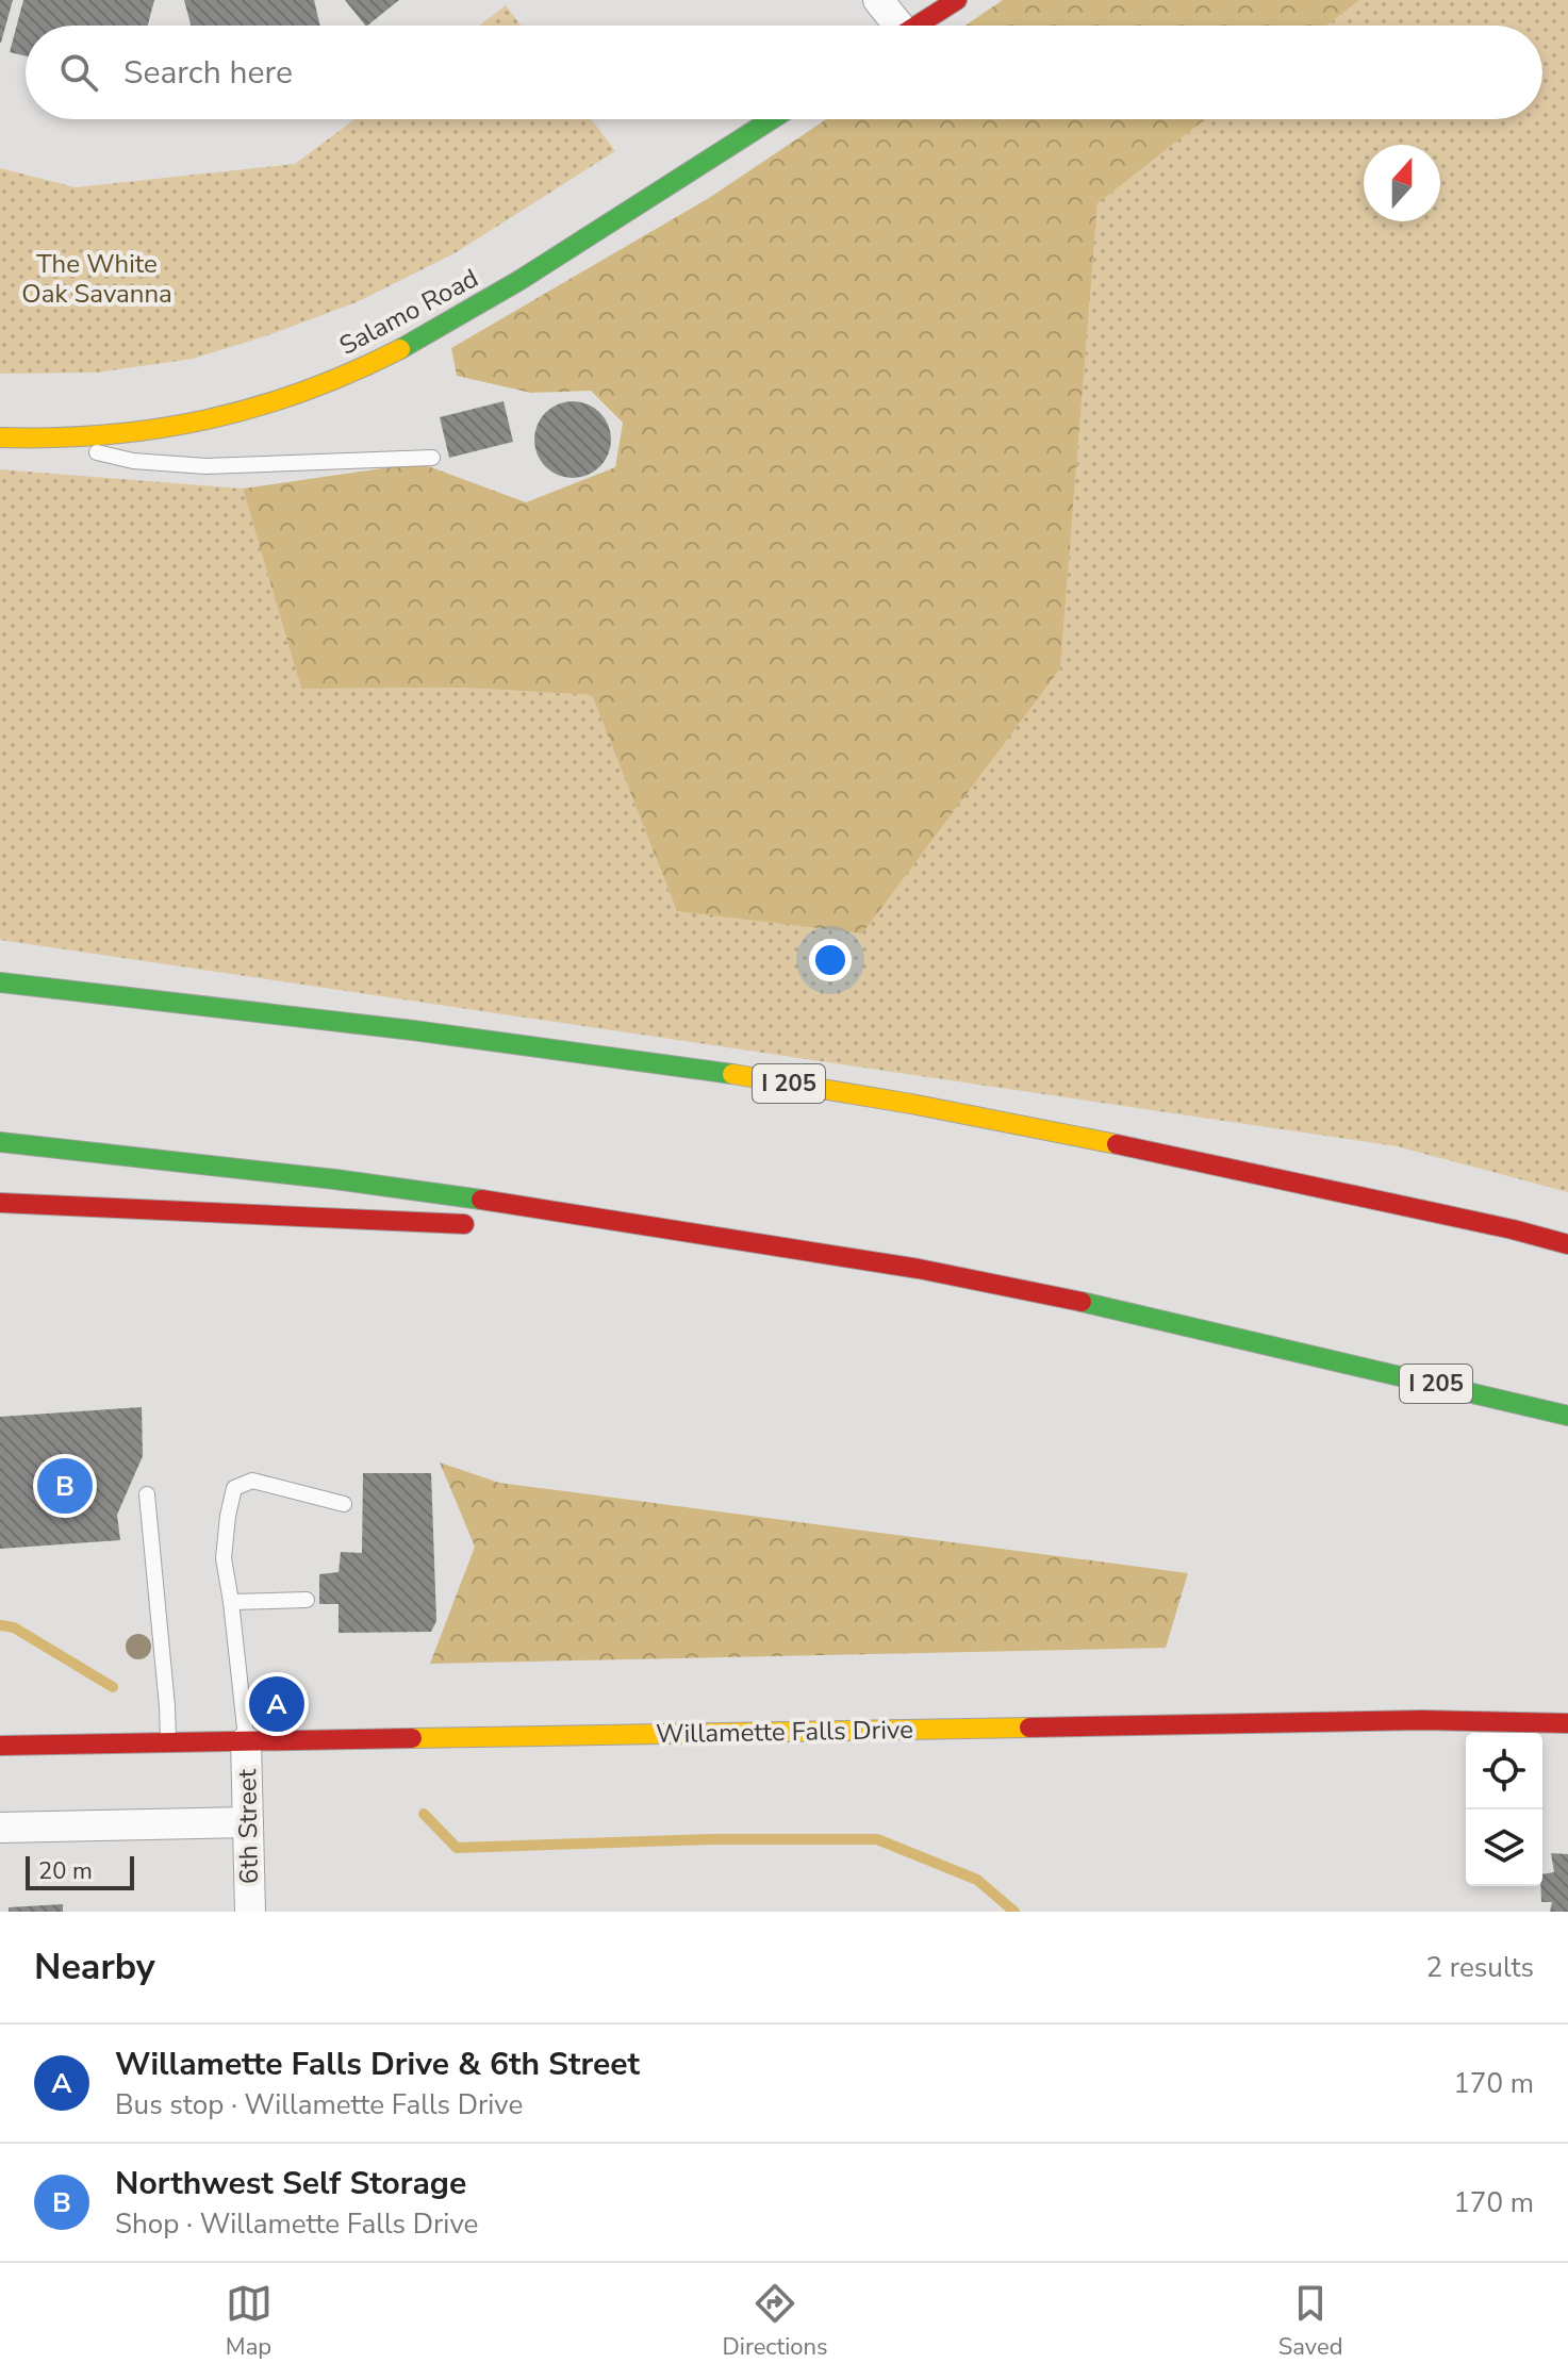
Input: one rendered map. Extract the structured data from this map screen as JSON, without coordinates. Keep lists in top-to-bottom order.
{
  "streets": {
    "main road": ["Salamo Road", "I 205", "Willamette Falls Drive"],
    "street": ["6th Street"]
  },
  "crossings": [
    ["Willamette Falls Drive", "6th Street"]
  ],
  "parks": ["The White Oak Savanna"],
  "scale_bar": "20 m",
  "north": "top",
  "page": {
    "search": "Search here",
    "pins": ["B", "A"],
    "scale": "20 m",
    "heading": ["Nearby", "2 results"],
    "list": [
      {
        "mark": "A",
        "name": "Willamette Falls Drive & 6th Street",
        "note": "Bus stop · Willamette Falls Drive",
        "value": "170 m"
      },
      {
        "mark": "B",
        "name": "Northwest Self Storage",
        "note": "Shop · Willamette Falls Drive",
        "value": "170 m"
      }
    ],
    "nav": ["Map", "Directions", "Saved"]
  }
}
